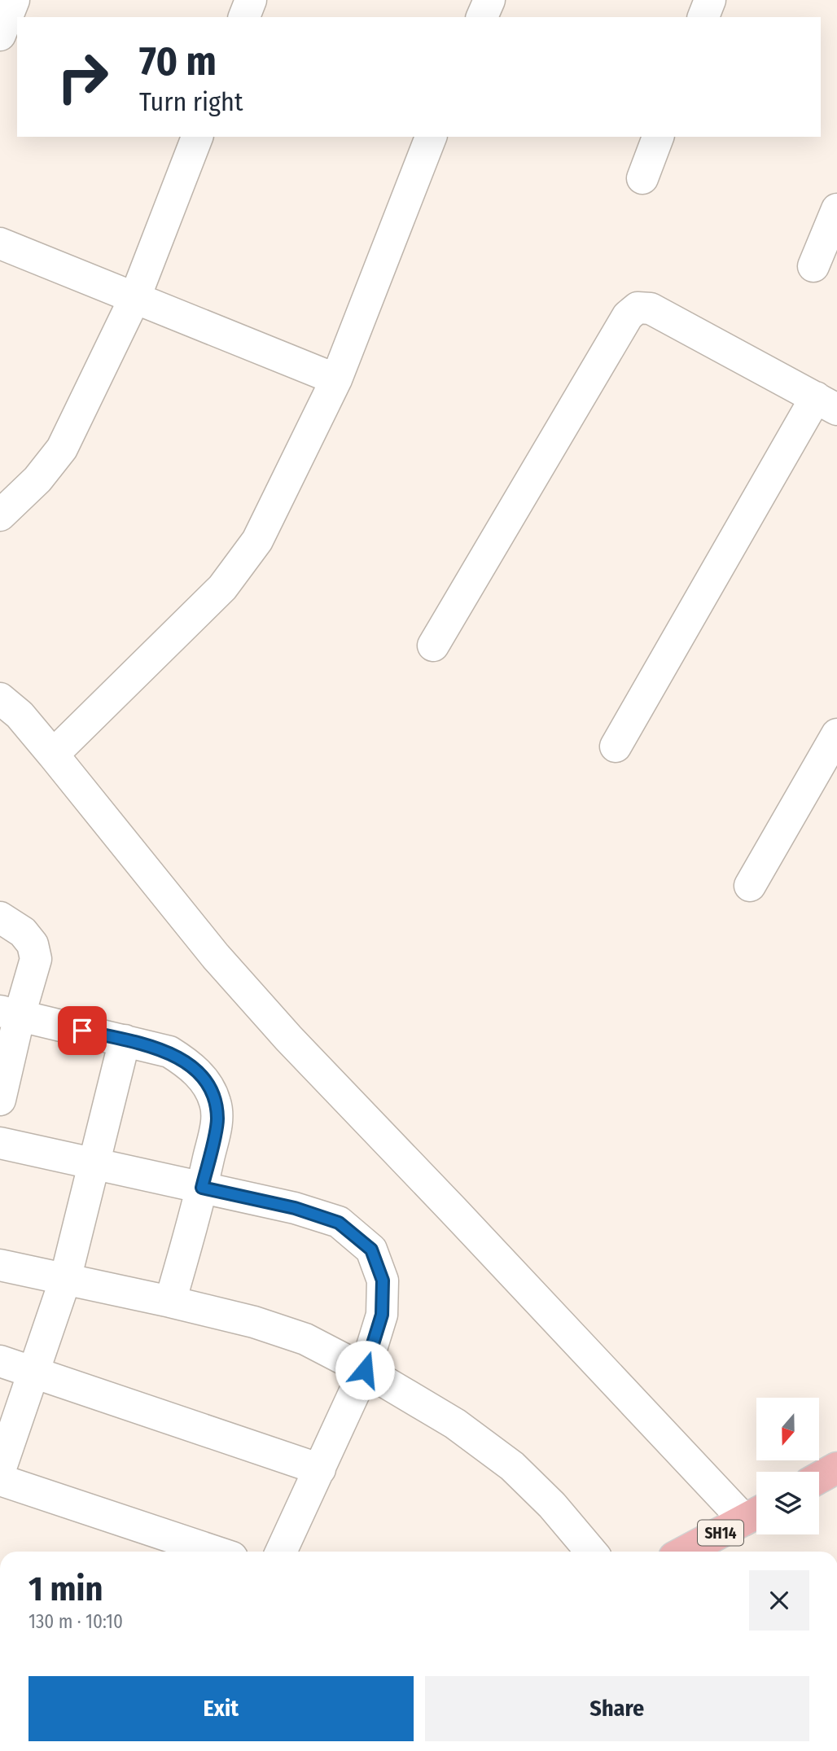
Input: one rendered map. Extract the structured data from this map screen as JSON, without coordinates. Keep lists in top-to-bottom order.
{
  "streets": {
    "main road": ["SH14"]
  },
  "north": "bottom",
  "page": {
    "turn": ["70 m", "Turn right"],
    "heading": ["1 min", "130 m · 10:10"],
    "buttons": ["Exit", "Share"]
  }
}
